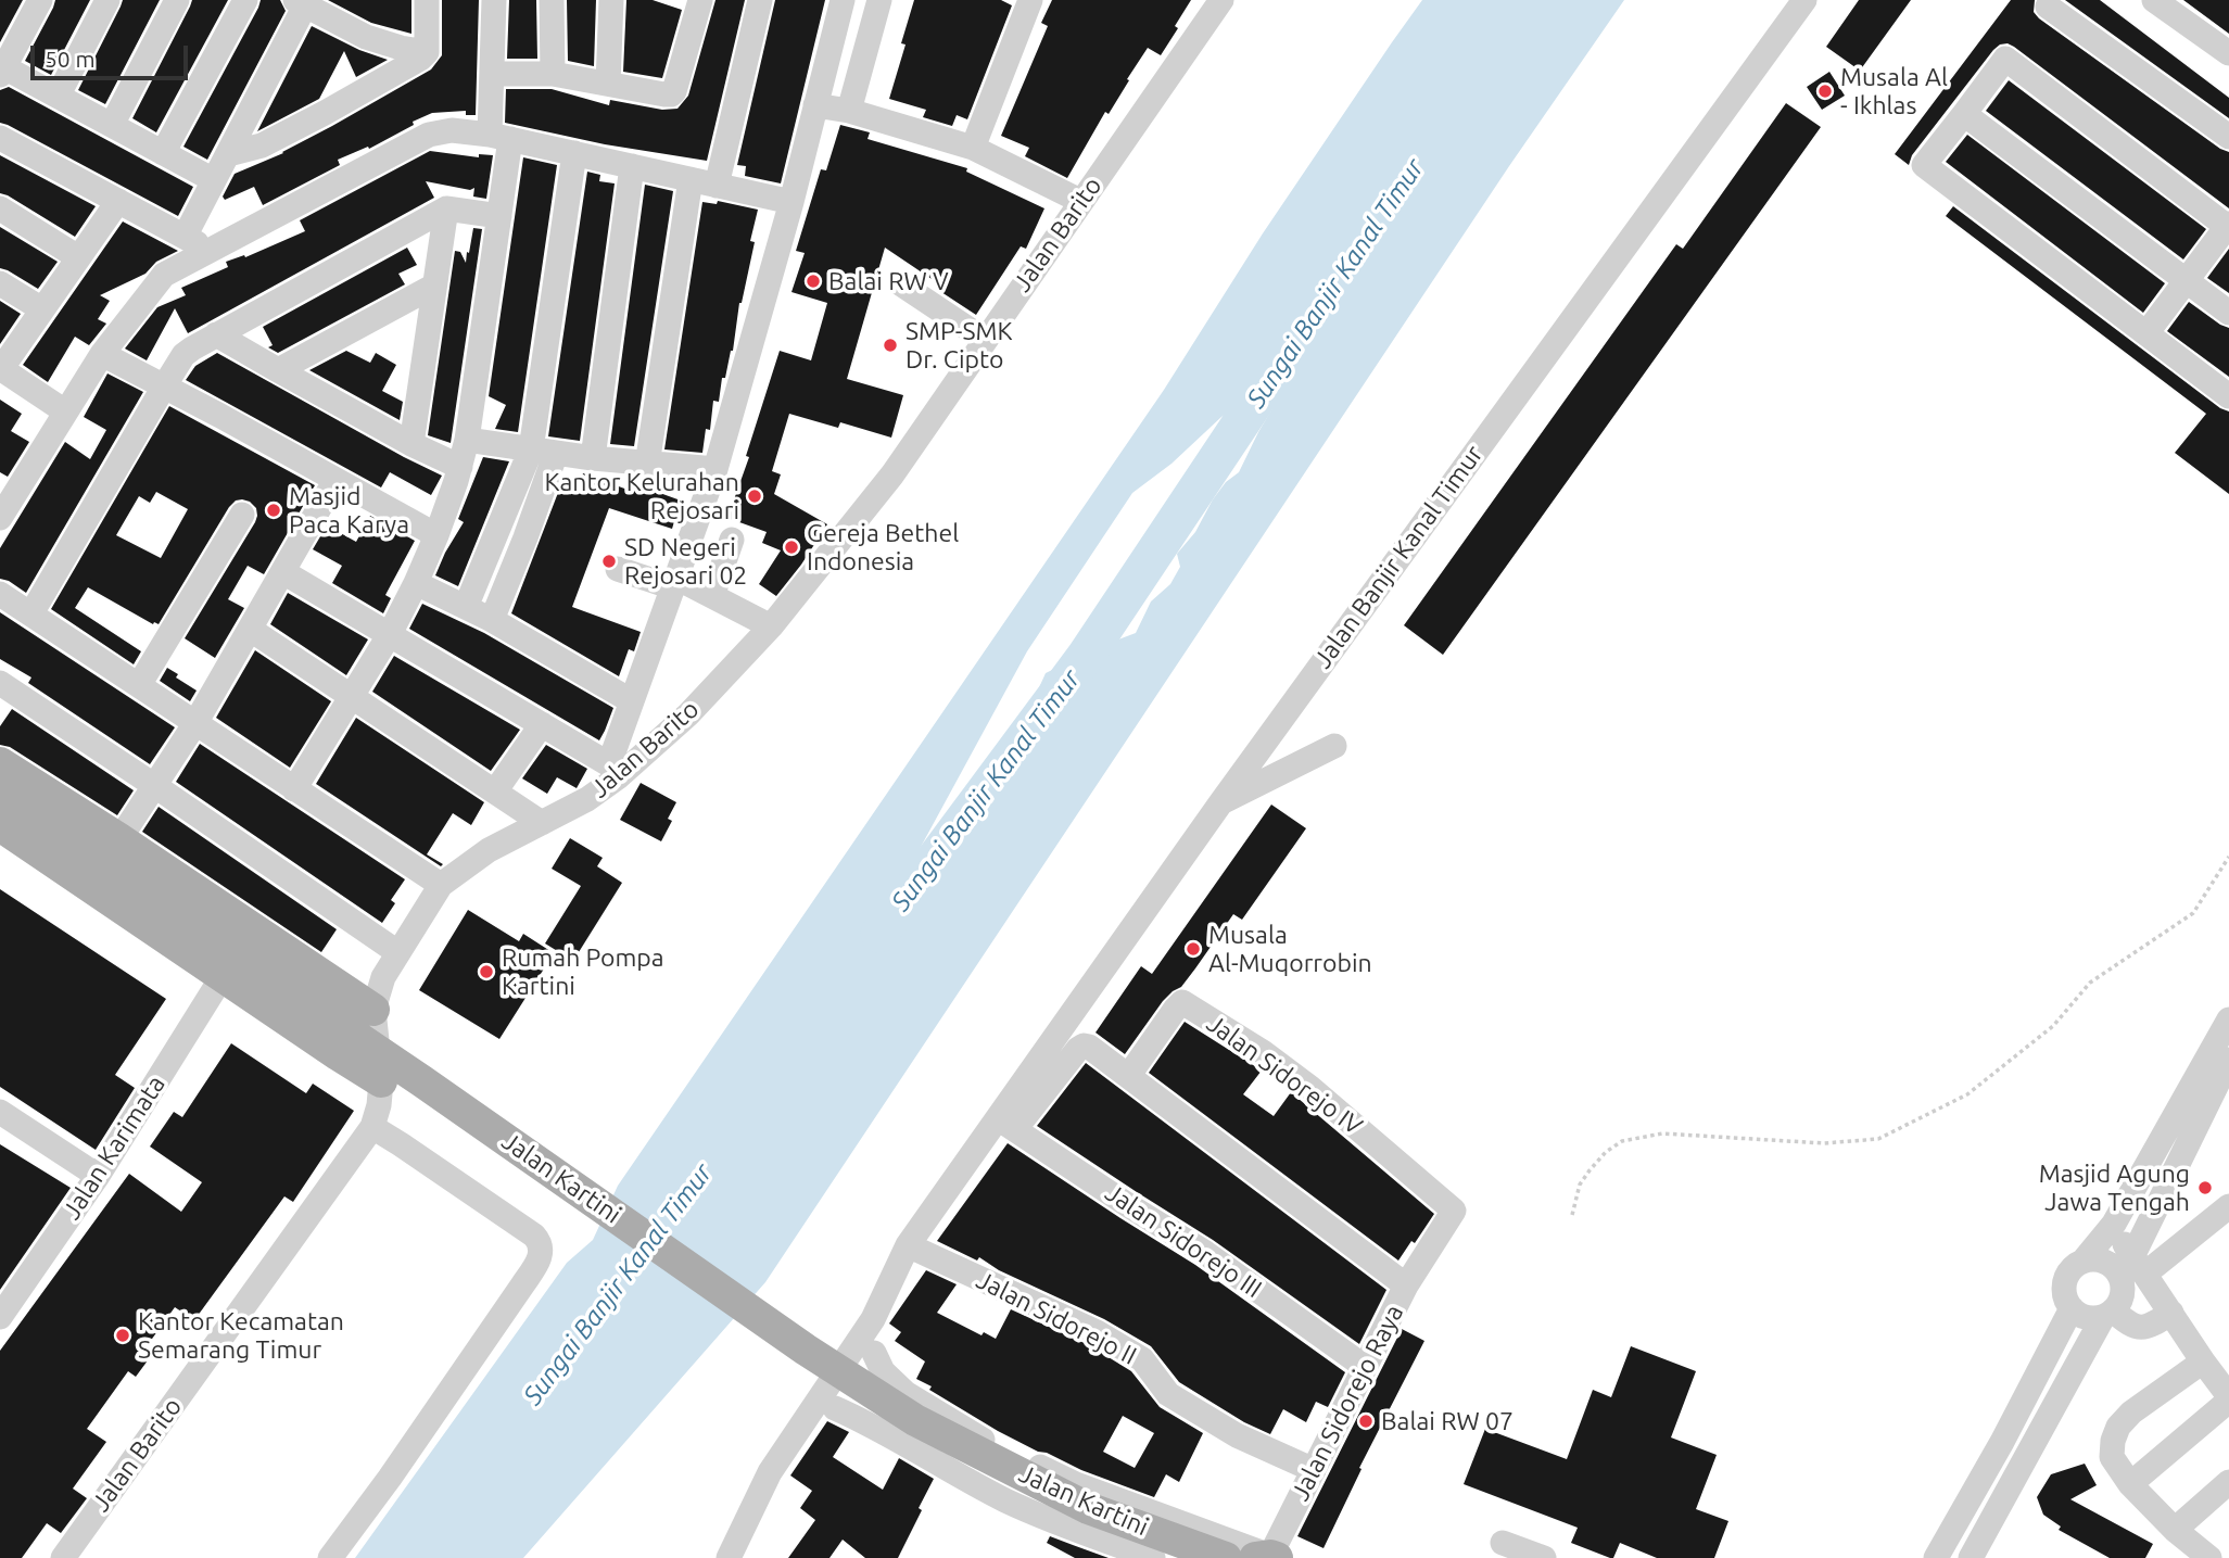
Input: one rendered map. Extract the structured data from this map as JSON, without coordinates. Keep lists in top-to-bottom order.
{
  "streets": {
    "main road": ["Jalan Kartini"],
    "street": [
      "Jalan Barito",
      "Jalan Banjir Kanal Timur",
      "Jalan Sidorejo IV",
      "Jalan Karimata",
      "Jalan Sidorejo III",
      "Jalan Sidorejo II",
      "Jalan Sidorejo Raya"
    ]
  },
  "crossings": [
    ["Jalan Banjir Kanal Timur", "Jalan Sidorejo III"],
    ["Jalan Sidorejo IV", "Jalan Sidorejo Raya"],
    ["Jalan Sidorejo III", "Jalan Sidorejo Raya"],
    ["Jalan Sidorejo II", "Jalan Sidorejo Raya"]
  ],
  "water": ["Sungai Banjir Kanal Timur"],
  "places": [
    "Musala Al - Ikhlas",
    "Balai RW V",
    "SMP-SMK Dr. Cipto",
    "Kantor Kelurahan Rejosari",
    "Masjid Paca Karya",
    "Gereja Bethel Indonesia",
    "SD Negeri Rejosari 02",
    "Musala Al-Muqorrobin",
    "Rumah Pompa Kartini",
    "Masjid Agung Jawa Tengah",
    "Kantor Kecamatan Semarang Timur",
    "Balai RW 07"
  ],
  "scale_bar": "50 m"
}
